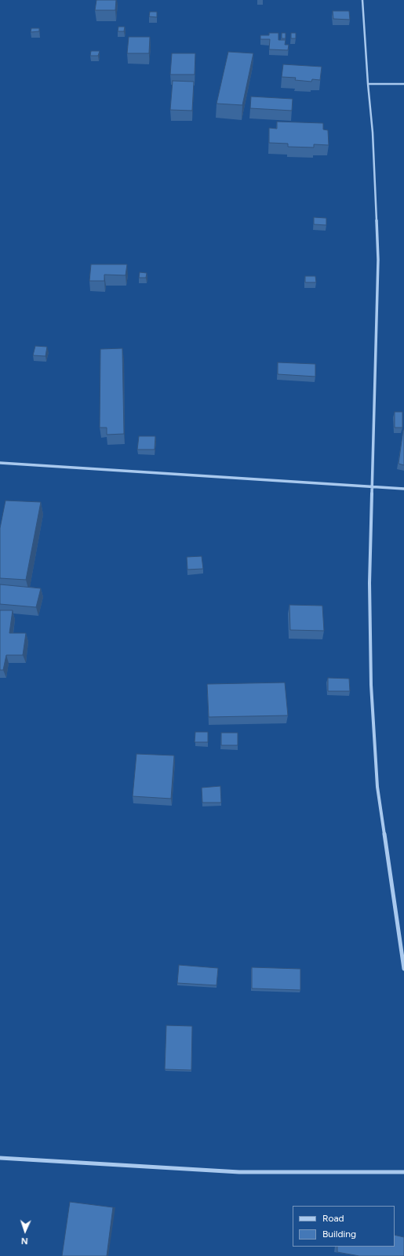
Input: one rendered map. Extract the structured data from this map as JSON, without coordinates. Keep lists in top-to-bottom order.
{
  "legend": ["Road", "Building"],
  "north": "bottom"
}
